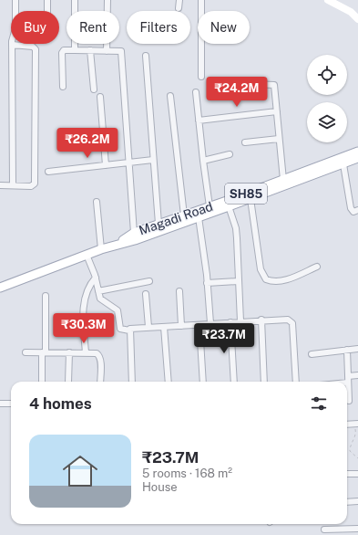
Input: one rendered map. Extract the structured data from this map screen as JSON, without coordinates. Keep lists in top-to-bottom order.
{
  "streets": {
    "main road": ["SH85", "Magadi Road"]
  },
  "page": {
    "chip": [
      "Buy",
      "Rent",
      "Filters",
      "New"
    ],
    "price": [
      "₹24.2M",
      "₹26.2M",
      "₹30.3M",
      "₹23.7M"
    ],
    "heading": "4 homes",
    "list": [
      {
        "name": "₹23.7M",
        "note": "5 rooms · 168 m² · House"
      }
    ]
  }
}
